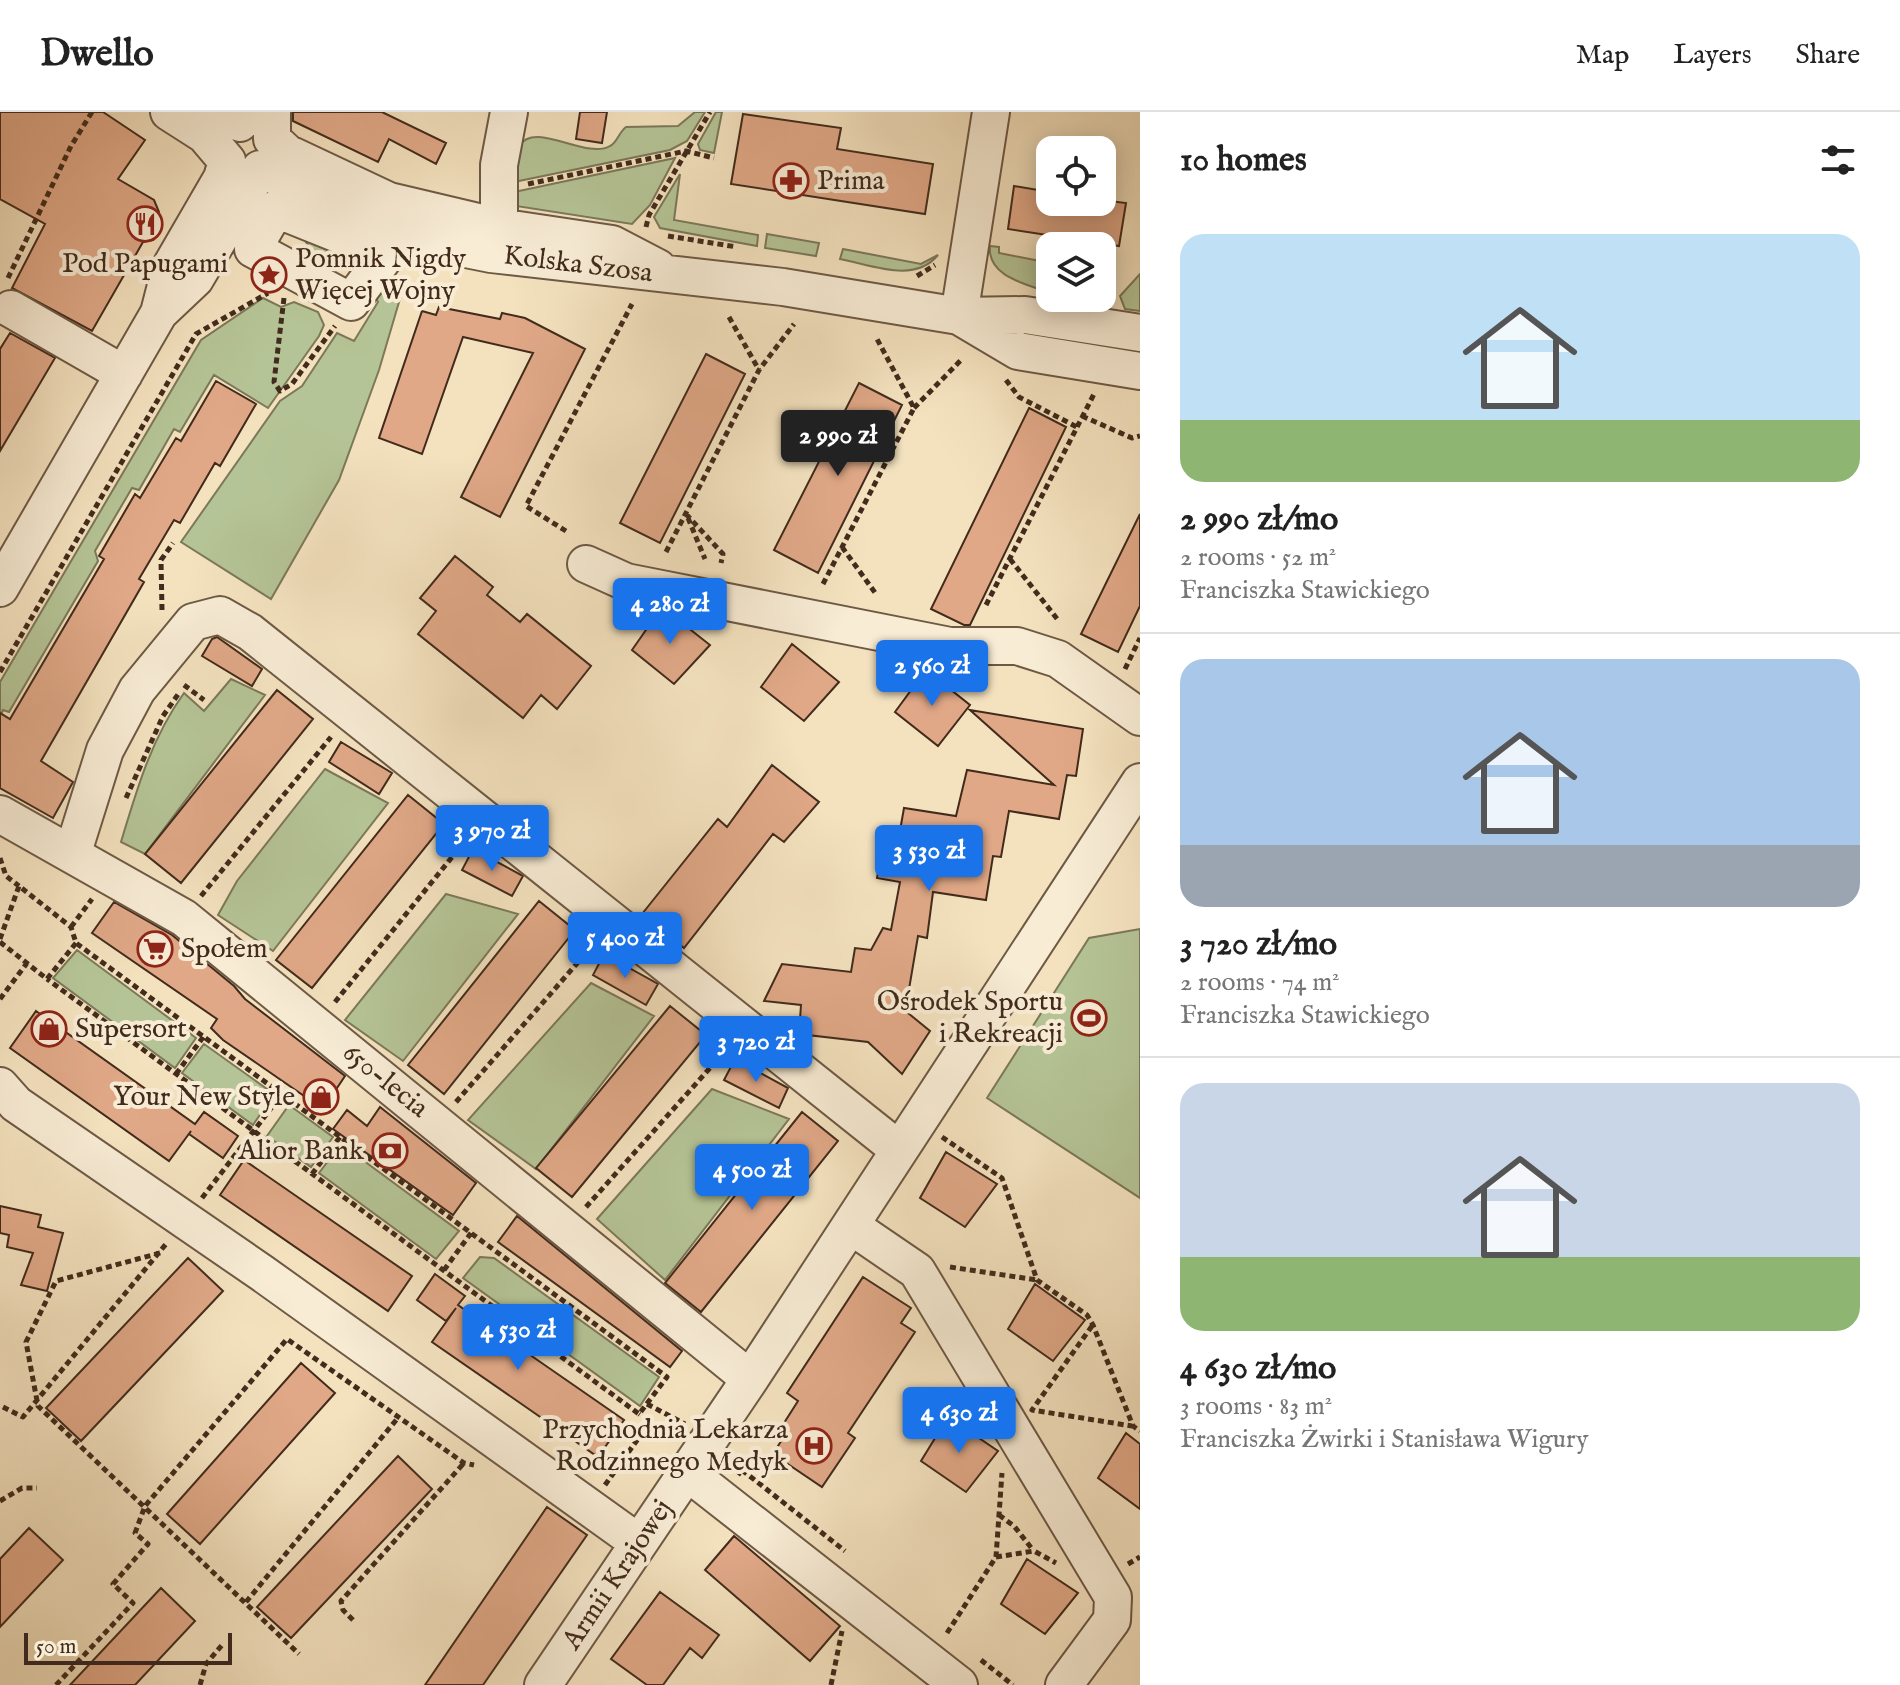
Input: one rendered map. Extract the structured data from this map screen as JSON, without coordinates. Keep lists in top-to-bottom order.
{
  "streets": {
    "street": ["Kolska Szosa", "650-lecia", "Armii Krajowej"]
  },
  "crossings": [
    ["650-lecia", "Armii Krajowej"]
  ],
  "places": {
    "pharmacy": ["Prima"],
    "restaurant": ["Pod Papugami"],
    "place": ["Pomnik Nigdy Więcej Wojny"],
    "supermarket": ["Społem"],
    "sports": ["Ośrodek Sportu i Rekreacji"],
    "shop": ["Supersort", "Your New Style"],
    "bank": ["Alior Bank"],
    "hospital": ["Przychodnia Lekarza Rodzinnego Medyk"]
  },
  "scale_bar": "50 m",
  "page": {
    "header": "Dwello",
    "nav": ["Map", "Layers", "Share"],
    "heading": "10 homes",
    "list": [
      {
        "name": "2 990 zł/mo",
        "note": "2 rooms · 52 m² · Franciszka Stawickiego"
      },
      {
        "name": "3 720 zł/mo",
        "note": "2 rooms · 74 m² · Franciszka Stawickiego"
      },
      {
        "name": "4 630 zł/mo",
        "note": "3 rooms · 83 m² · Franciszka Żwirki i Stanisława Wigury"
      }
    ],
    "price": [
      "2 990 zł",
      "4 280 zł",
      "2 560 zł",
      "3 970 zł",
      "3 530 zł",
      "5 400 zł",
      "3 720 zł",
      "4 500 zł",
      "4 530 zł",
      "4 630 zł"
    ],
    "scale": "50 m"
  }
}
